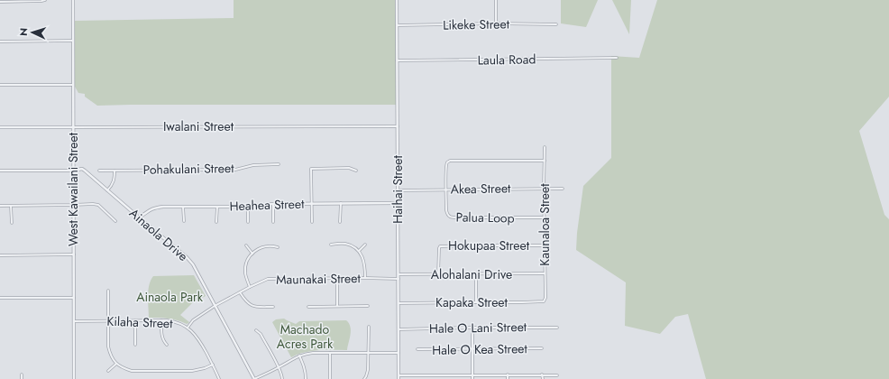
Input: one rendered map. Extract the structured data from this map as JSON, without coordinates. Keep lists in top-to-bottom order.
{
  "streets": {
    "street": [
      "Likeke Street",
      "Laula Road",
      "Iwalani Street",
      "Pohakulani Street",
      "Akea Street",
      "West Kawailani Street",
      "Haihai Street",
      "Heahea Street",
      "Palua Loop",
      "Kaunaloa Street",
      "Ainaola Drive",
      "Hokupaa Street",
      "Alohalani Drive",
      "Maunakai Street",
      "Kapaka Street",
      "Kilaha Street",
      "Hale O Lani Street",
      "Hale O Kea Street"
    ]
  },
  "crossings": [
    ["Likeke Street", "Haihai Street"],
    ["Laula Road", "Haihai Street"],
    ["Iwalani Street", "West Kawailani Street"],
    ["Iwalani Street", "Haihai Street"],
    ["Akea Street", "Haihai Street"],
    ["Akea Street", "Palua Loop"],
    ["Akea Street", "Kaunaloa Street"],
    ["West Kawailani Street", "Ainaola Drive"],
    ["West Kawailani Street", "Kilaha Street"],
    ["Haihai Street", "Heahea Street"],
    ["Haihai Street", "Alohalani Drive"],
    ["Haihai Street", "Maunakai Street"],
    ["Haihai Street", "Kapaka Street"],
    ["Haihai Street", "Hale O Lani Street"],
    ["Heahea Street", "Ainaola Drive"],
    ["Palua Loop", "Kaunaloa Street"],
    ["Kaunaloa Street", "Hokupaa Street"],
    ["Kaunaloa Street", "Alohalani Drive"],
    ["Kaunaloa Street", "Kapaka Street"],
    ["Ainaola Drive", "Maunakai Street"],
    ["Hokupaa Street", "Alohalani Drive"],
    ["Maunakai Street", "Kilaha Street"]
  ],
  "parks": ["Ainaola Park", "Machado Acres Park"],
  "north": "left"
}
